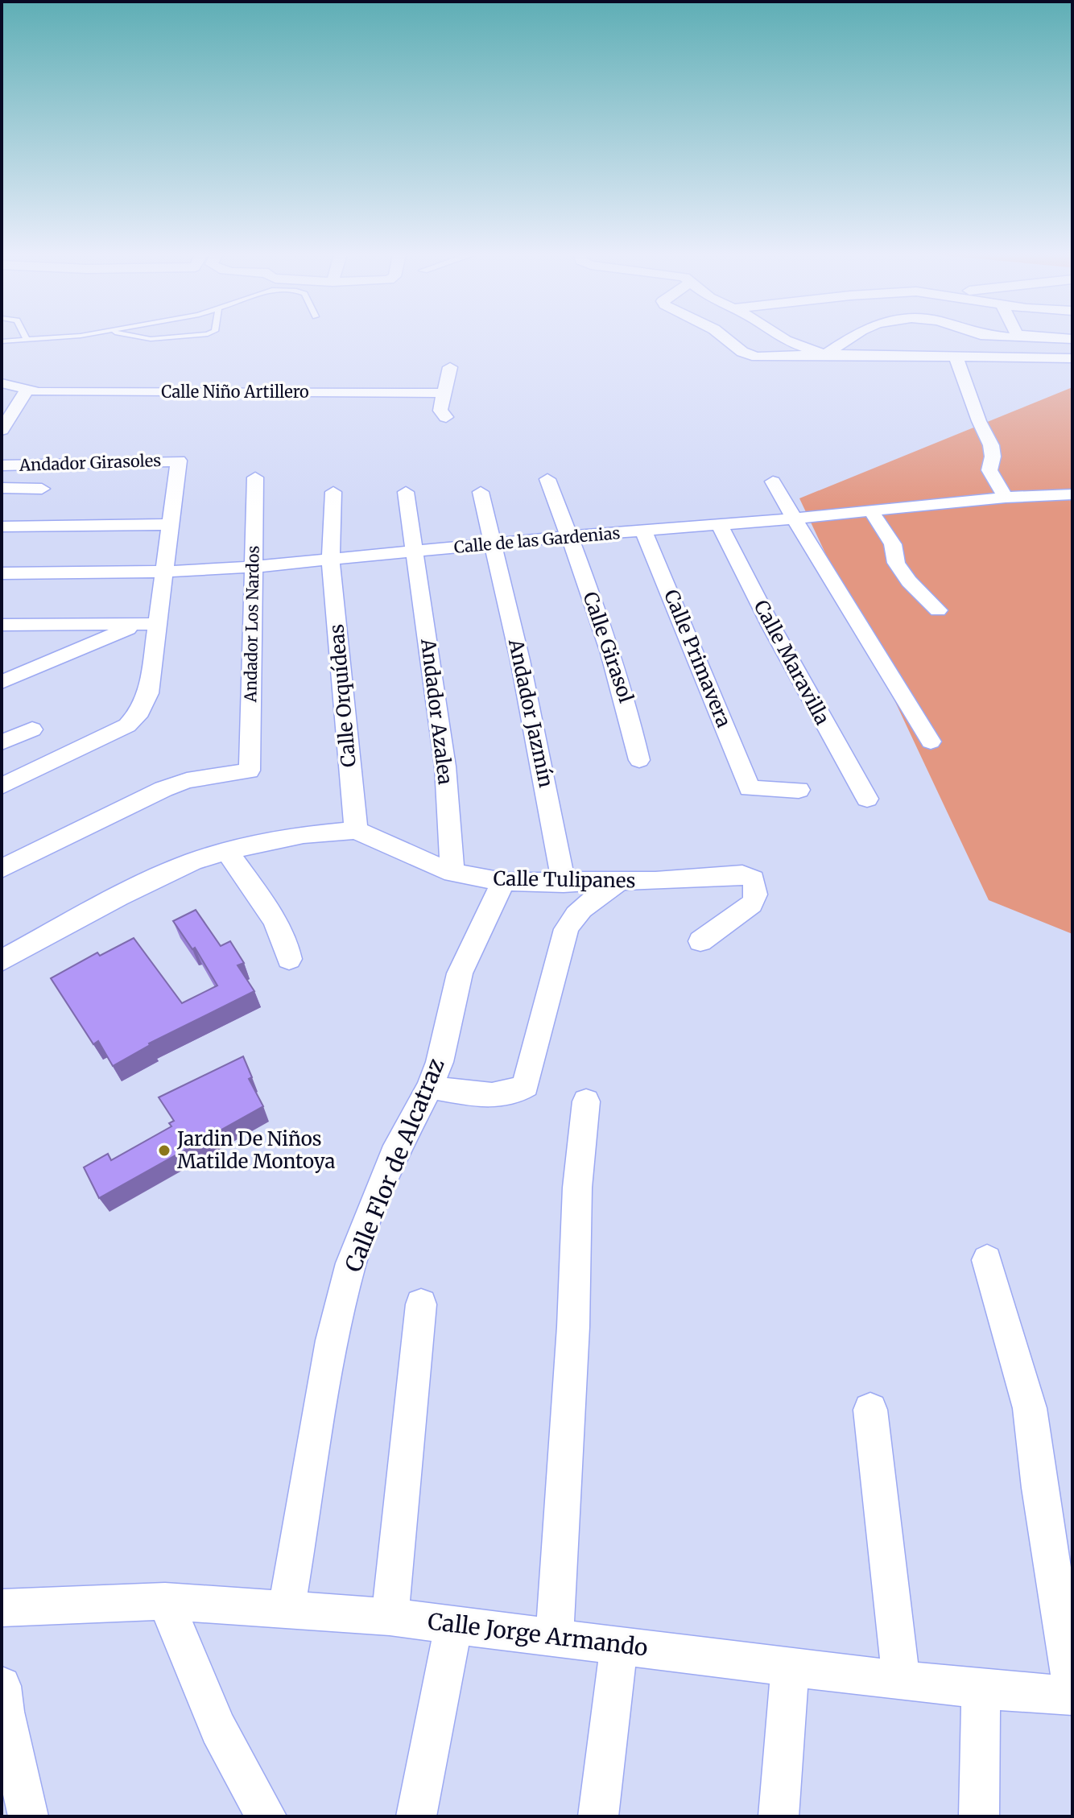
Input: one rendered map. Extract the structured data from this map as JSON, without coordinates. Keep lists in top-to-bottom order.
{
  "streets": {
    "street": [
      "Calle Niño Artillero",
      "Andador Girasoles",
      "Calle de las Gardenias",
      "Andador Los Nardos",
      "Calle Girasol",
      "Calle Primavera",
      "Calle Maravilla",
      "Calle Orquídeas",
      "Andador Azalea",
      "Andador Jazmín",
      "Calle Tulipanes",
      "Calle Flor de Alcatraz",
      "Calle Jorge Armando"
    ]
  },
  "crossings": [
    ["Calle de las Gardenias", "Andador Los Nardos"],
    ["Calle de las Gardenias", "Calle Girasol"],
    ["Calle de las Gardenias", "Calle Primavera"],
    ["Calle de las Gardenias", "Calle Maravilla"],
    ["Calle de las Gardenias", "Calle Orquídeas"],
    ["Calle de las Gardenias", "Andador Azalea"],
    ["Calle de las Gardenias", "Andador Jazmín"],
    ["Calle Orquídeas", "Calle Tulipanes"],
    ["Andador Azalea", "Calle Tulipanes"],
    ["Andador Jazmín", "Calle Tulipanes"],
    ["Calle Tulipanes", "Calle Flor de Alcatraz"],
    ["Calle Flor de Alcatraz", "Calle Jorge Armando"]
  ],
  "places": ["Jardin De Niños Matilde Montoya"]
}
